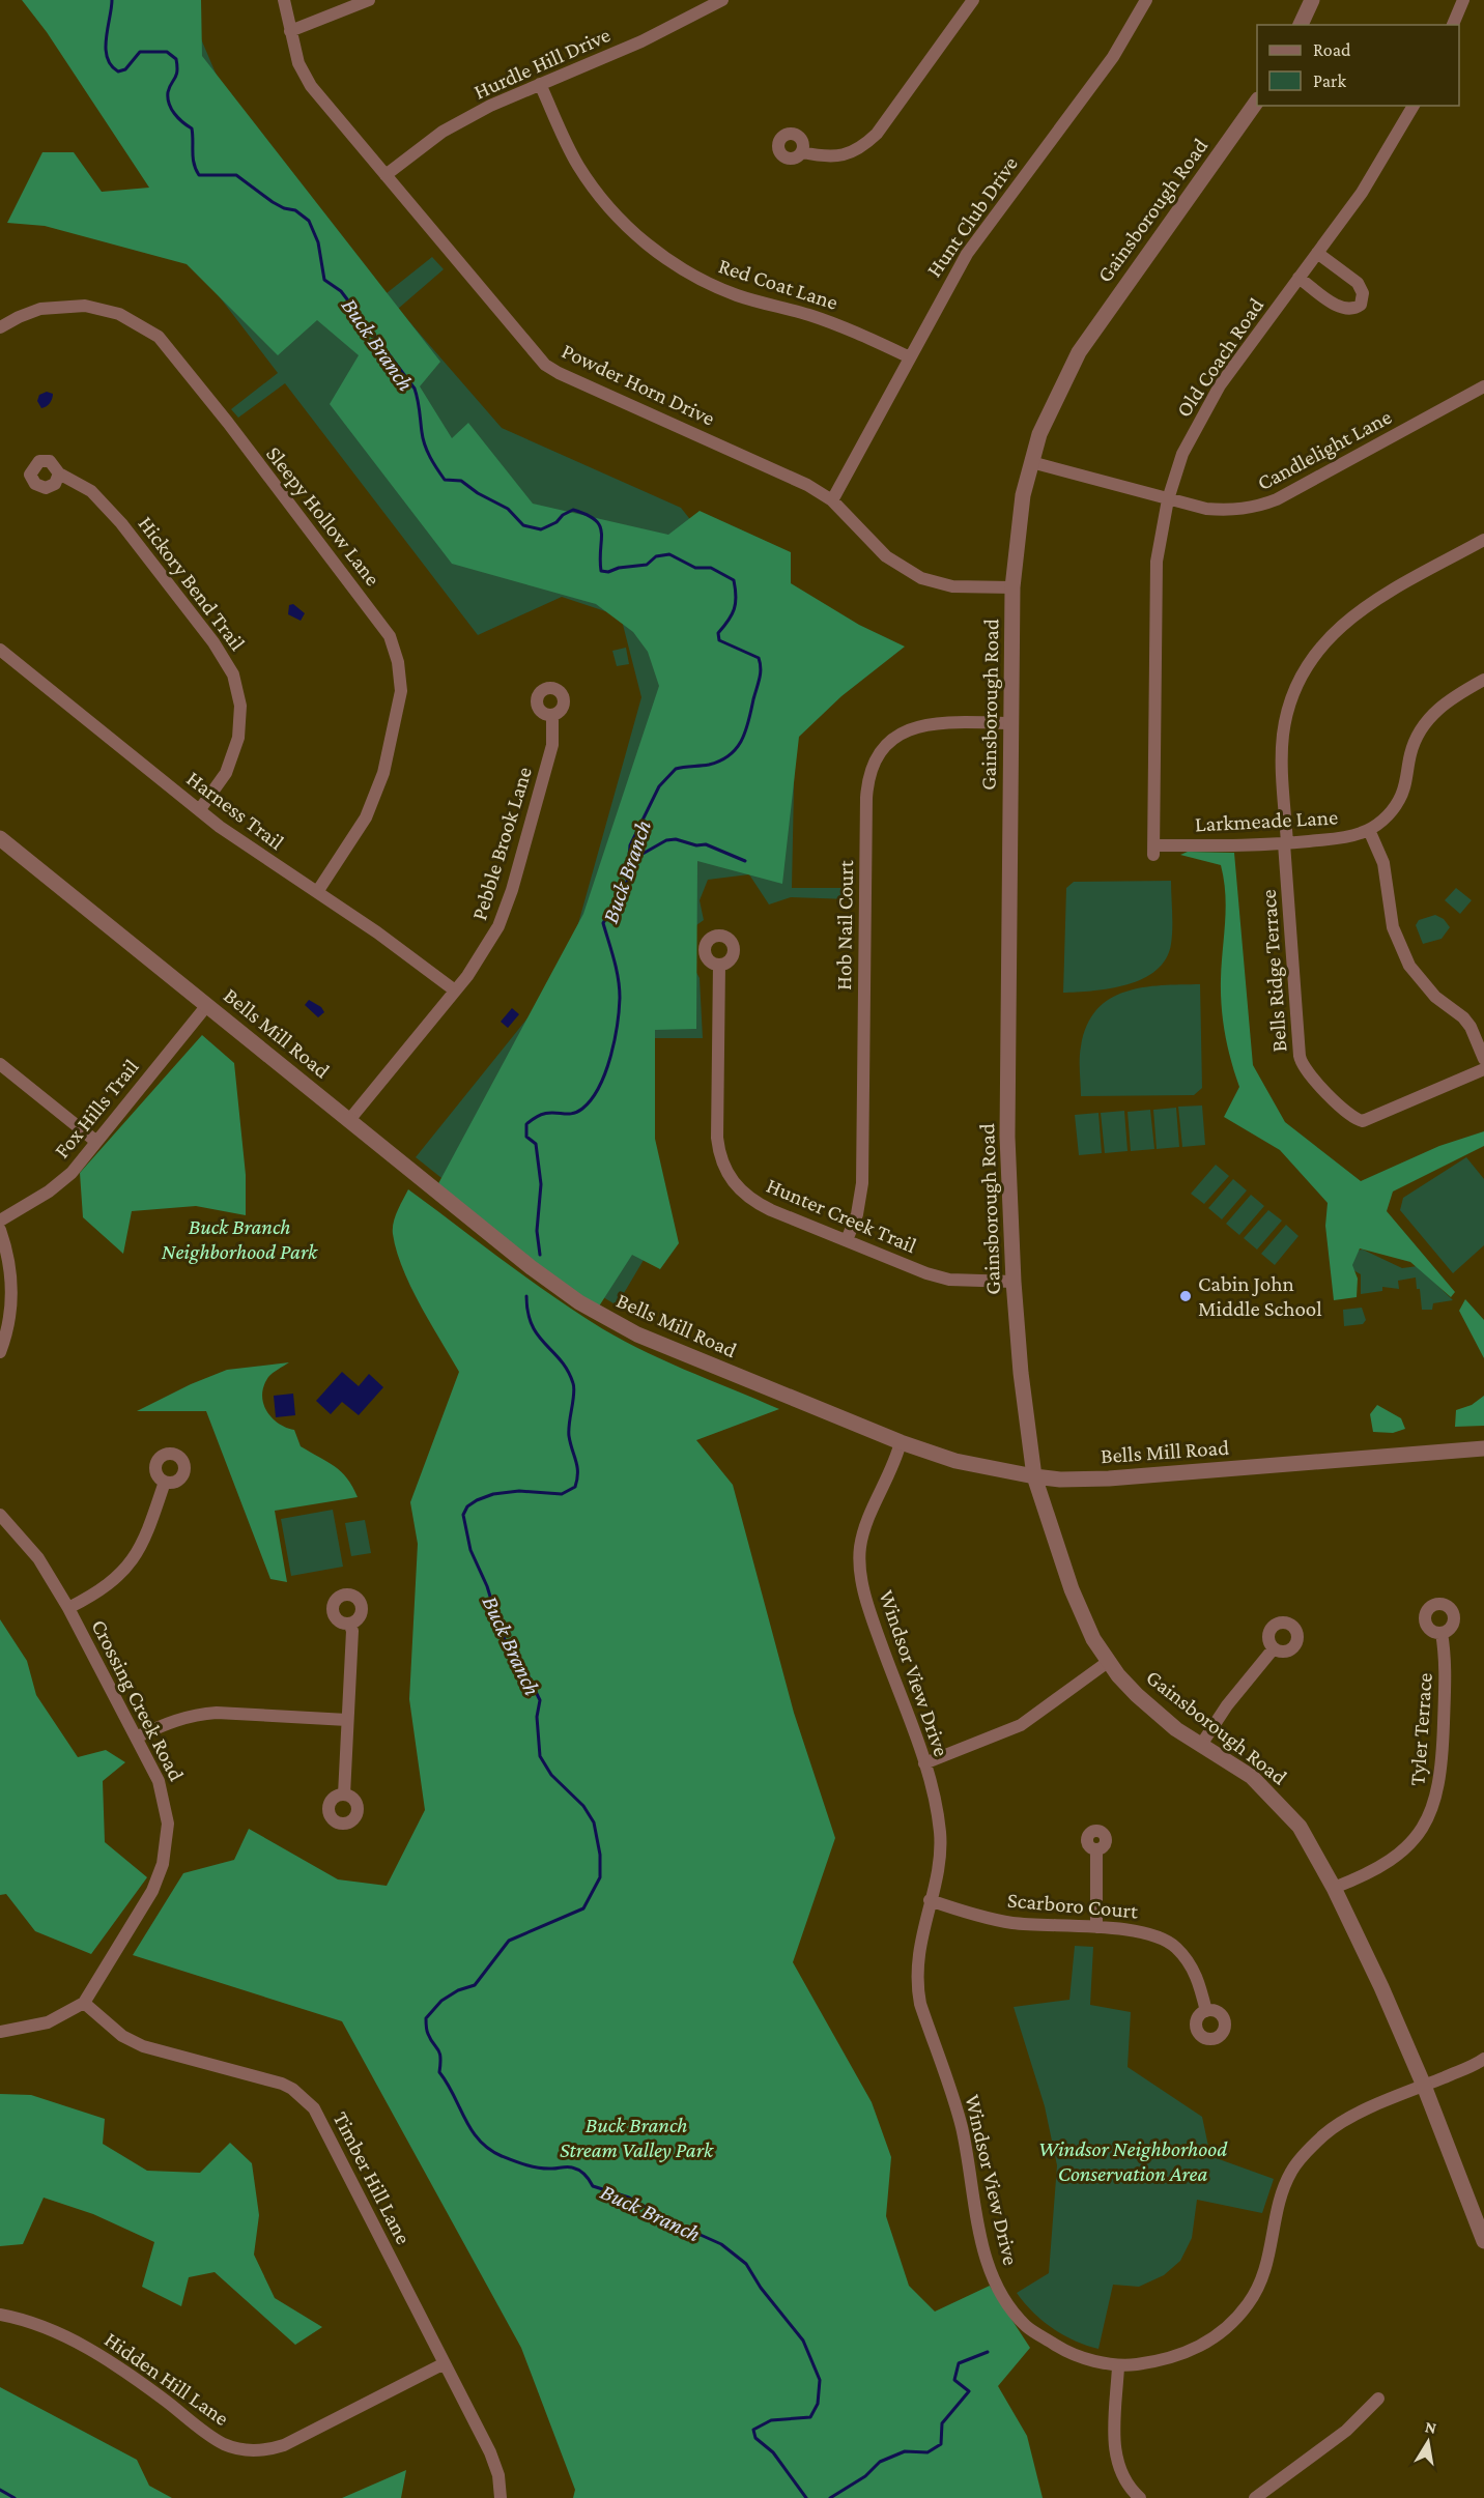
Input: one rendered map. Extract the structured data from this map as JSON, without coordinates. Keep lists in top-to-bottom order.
{
  "streets": {
    "street": [
      "Hurdle Hill Drive",
      "Gainsborough Road",
      "Hunt Club Drive",
      "Red Coat Lane",
      "Old Coach Road",
      "Powder Horn Drive",
      "Candlelight Lane",
      "Sleepy Hollow Lane",
      "Hickory Bend Trail",
      "Harness Trail",
      "Larkmeade Lane",
      "Pebble Brook Lane",
      "Hob Nail Court",
      "Bells Ridge Terrace",
      "Bells Mill Road",
      "Fox Hills Trail",
      "Hunter Creek Trail",
      "Windsor View Drive",
      "Crossing Creek Road",
      "Tyler Terrace",
      "Scarboro Court",
      "Timber Hill Lane",
      "Hidden Hill Lane"
    ]
  },
  "crossings": [
    ["Hurdle Hill Drive", "Red Coat Lane"],
    ["Hurdle Hill Drive", "Powder Horn Drive"],
    ["Gainsborough Road", "Powder Horn Drive"],
    ["Gainsborough Road", "Candlelight Lane"],
    ["Gainsborough Road", "Hob Nail Court"],
    ["Gainsborough Road", "Bells Mill Road"],
    ["Gainsborough Road", "Hunter Creek Trail"],
    ["Gainsborough Road", "Windsor View Drive"],
    ["Gainsborough Road", "Tyler Terrace"],
    ["Hunt Club Drive", "Red Coat Lane"],
    ["Hunt Club Drive", "Powder Horn Drive"],
    ["Old Coach Road", "Candlelight Lane"],
    ["Old Coach Road", "Larkmeade Lane"],
    ["Sleepy Hollow Lane", "Harness Trail"],
    ["Hickory Bend Trail", "Harness Trail"],
    ["Harness Trail", "Pebble Brook Lane"],
    ["Larkmeade Lane", "Bells Ridge Terrace"],
    ["Pebble Brook Lane", "Bells Mill Road"],
    ["Hob Nail Court", "Hunter Creek Trail"],
    ["Bells Mill Road", "Fox Hills Trail"],
    ["Bells Mill Road", "Windsor View Drive"],
    ["Windsor View Drive", "Scarboro Court"],
    ["Crossing Creek Road", "Timber Hill Lane"],
    ["Timber Hill Lane", "Hidden Hill Lane"]
  ],
  "water": ["Buck Branch"],
  "parks": ["Buck Branch Neighborhood Park", "Buck Branch Stream Valley Park", "Windsor Neighborhood Conservation Area"],
  "places": ["Cabin John Middle School"],
  "legend": ["Road", "Park"],
  "north": "top"
}
